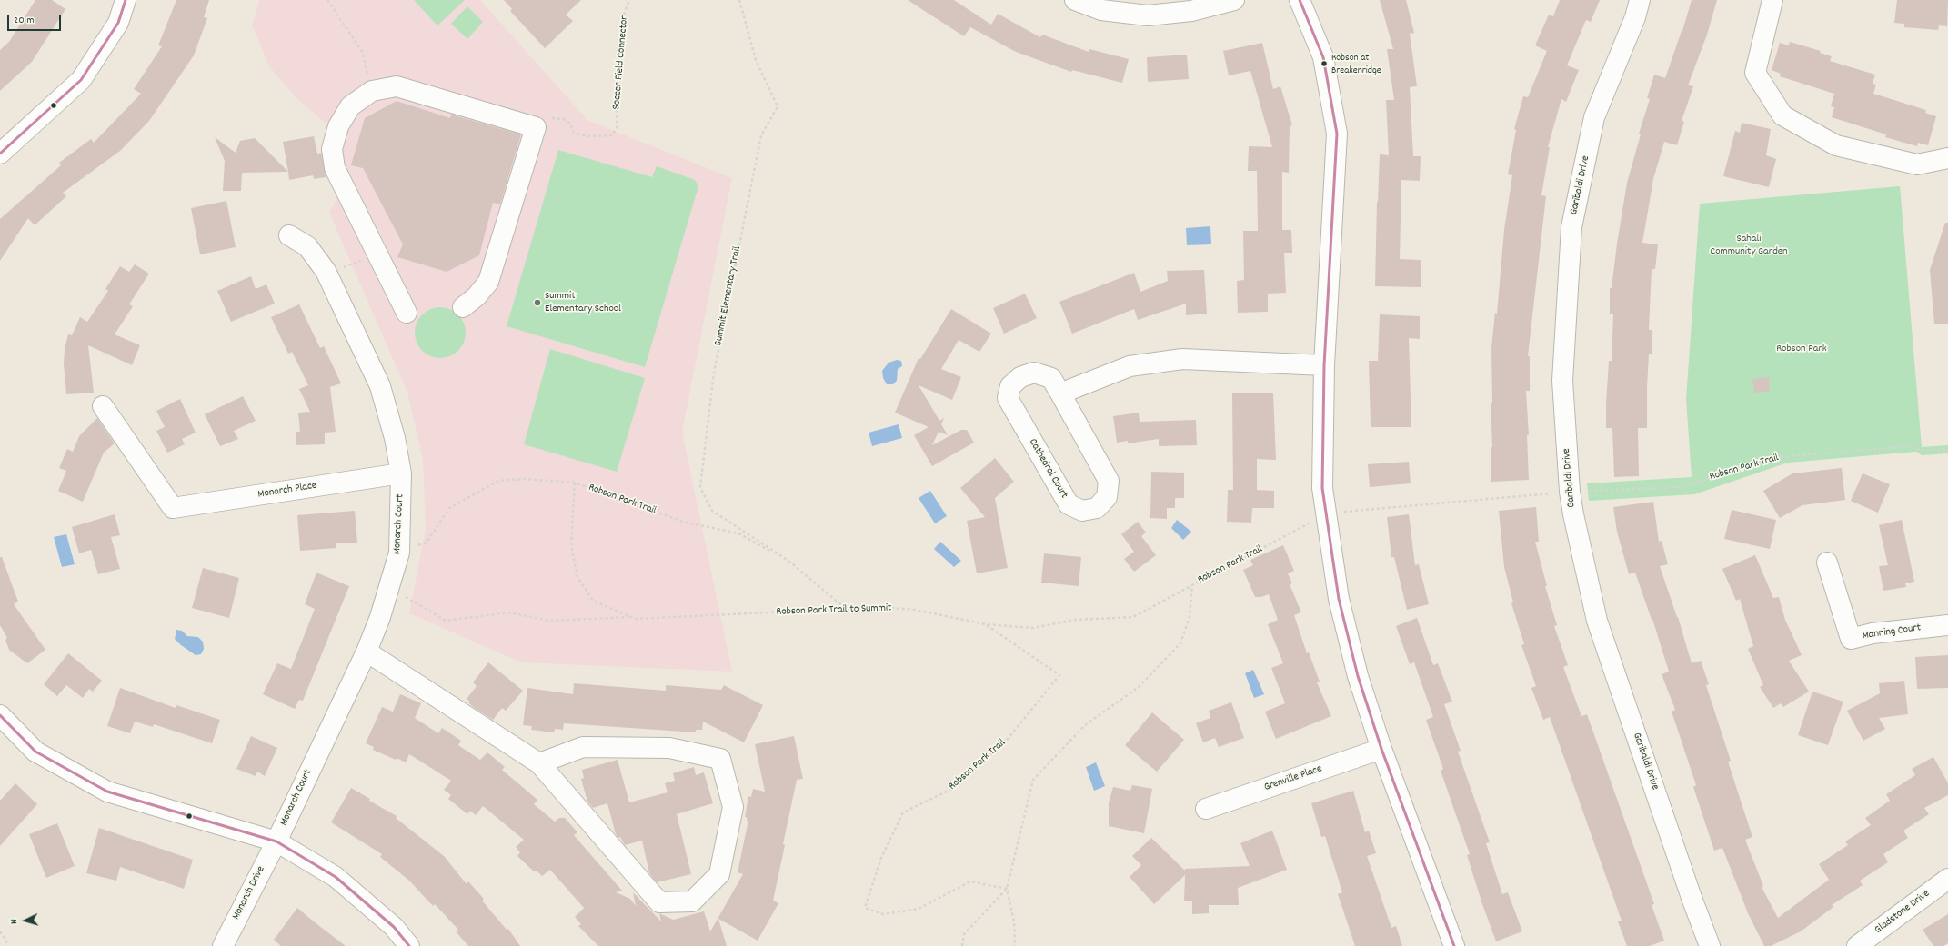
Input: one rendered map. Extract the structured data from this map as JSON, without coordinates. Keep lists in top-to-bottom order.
{
  "streets": {
    "street": [
      "Garibaldi Drive",
      "Cathedral Court",
      "Monarch Place",
      "Monarch Court",
      "Manning Court",
      "Grenville Place",
      "Monarch Drive",
      "Gladstone Drive"
    ],
    "path": [
      "Soccer Field Connector",
      "Summit Elementary Trail",
      "Robson Park Trail",
      "Robson Park Trail to Summit"
    ]
  },
  "crossings": [
    ["Summit Elementary Trail", "Robson Park Trail"],
    ["Robson Park Trail", "Monarch Court"],
    ["Robson Park Trail", "Robson Park Trail to Summit"],
    ["Monarch Place", "Monarch Court"],
    ["Monarch Court", "Monarch Drive"]
  ],
  "parks": ["Sahali Community Garden", "Robson Park"],
  "places": ["Robson at Breakenridge", "Summit Elementary School"],
  "scale_bar": "20 m",
  "north": "left"
}
